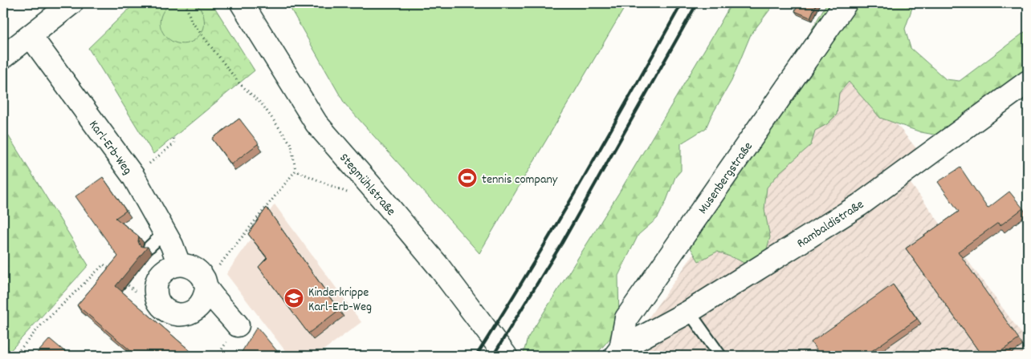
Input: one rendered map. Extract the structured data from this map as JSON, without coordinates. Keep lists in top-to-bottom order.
{
  "streets": {
    "street": [
      "Karl-Erb-Weg",
      "Musenbergstraße",
      "Stegmühlstraße",
      "Rambaldistraße"
    ]
  },
  "crossings": [
    ["Musenbergstraße", "Rambaldistraße"]
  ],
  "places": {
    "sports": ["tennis company"],
    "school or university": ["Kinderkrippe Karl-Erb-Weg"]
  }
}
